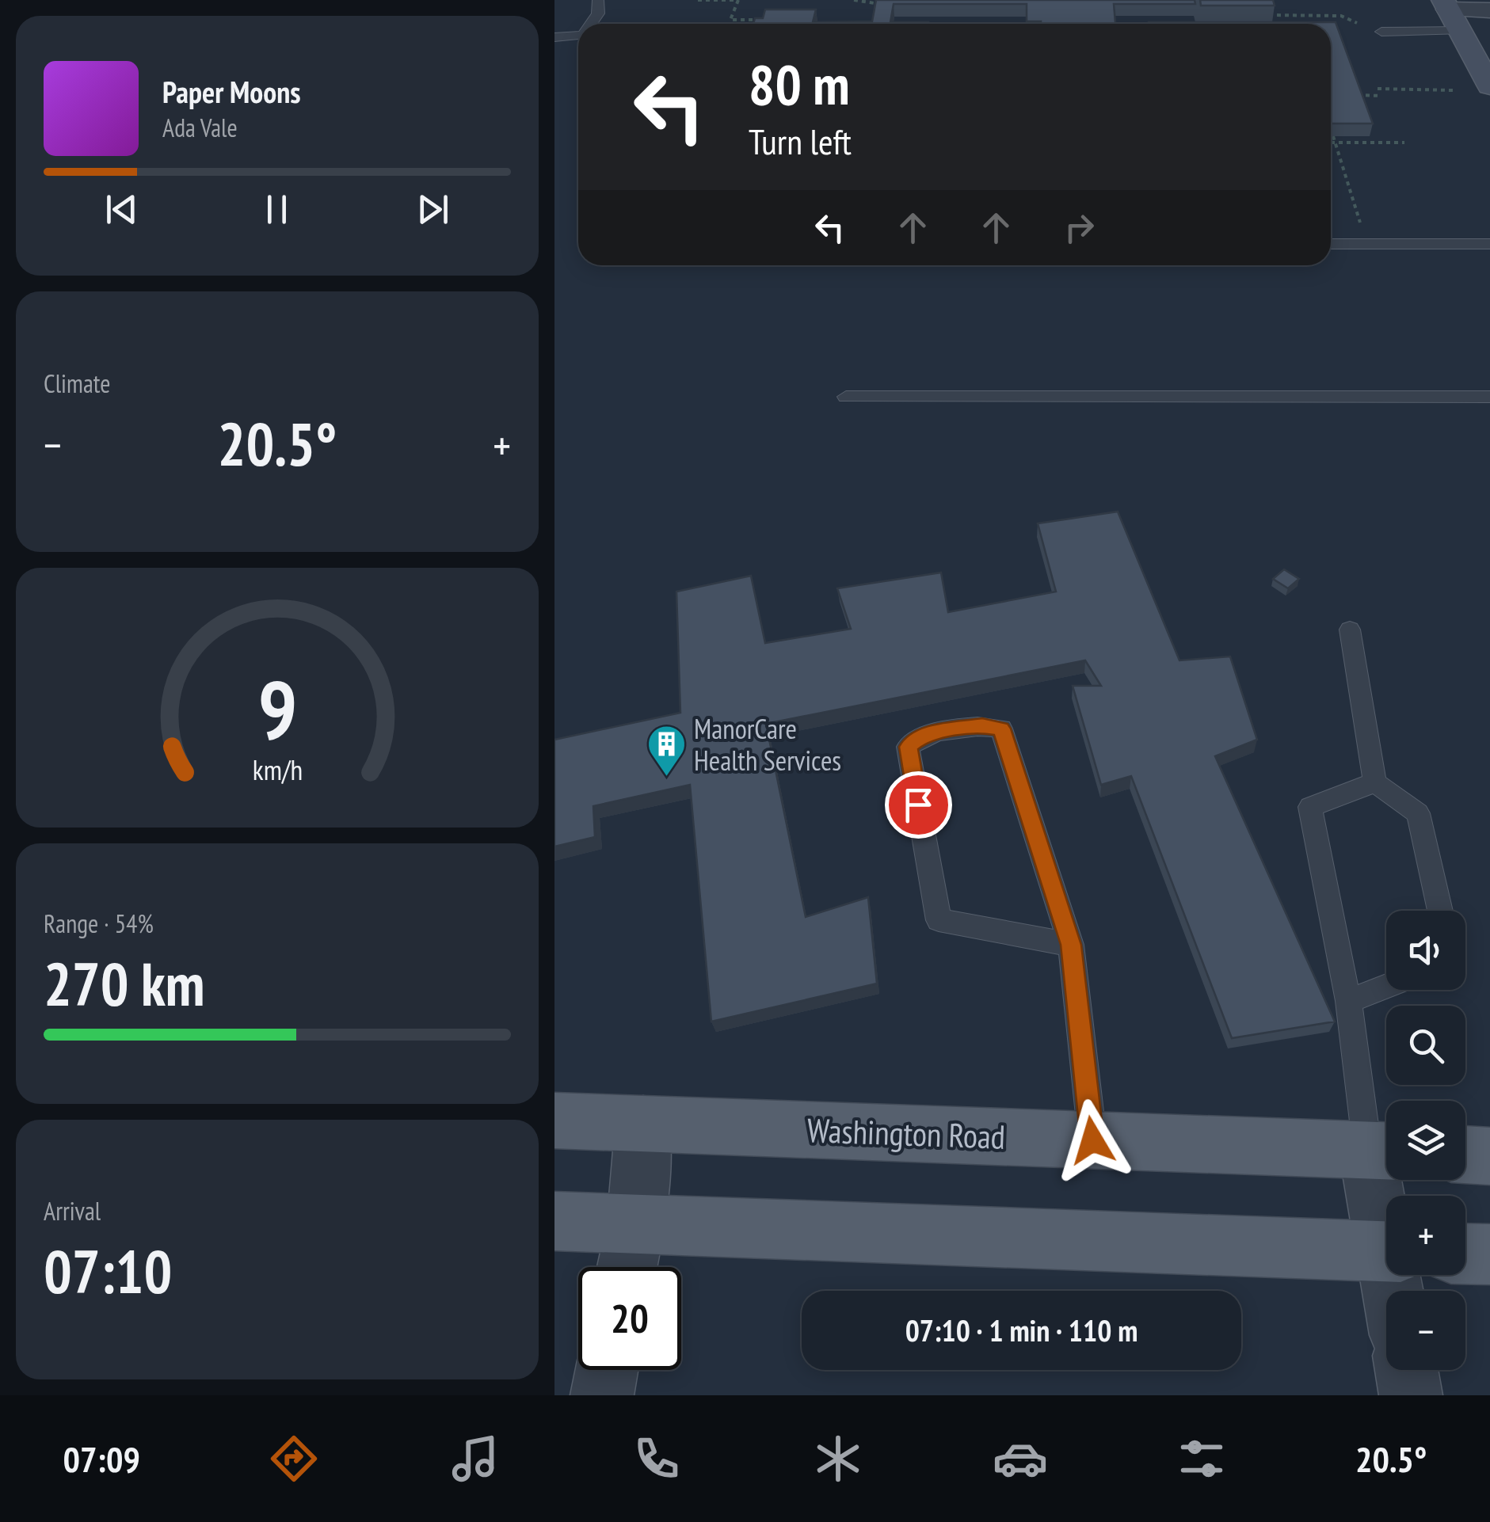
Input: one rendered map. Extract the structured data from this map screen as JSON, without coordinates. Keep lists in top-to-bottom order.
{
  "streets": {
    "main road": ["Washington Road"]
  },
  "places": {
    "building": ["ManorCare Health Services"]
  },
  "page": {
    "turn": ["80 m", "Turn left"],
    "song": ["Paper Moons", "Ada Vale"],
    "tile": [
      "Climate",
      ["Range · 54%", "270 km"],
      ["Arrival", "07:10"]
    ],
    "heat": ["−", "20.5°", "+"],
    "map_buttons": ["+", "−"],
    "limit": "20",
    "trip": "07:10 · 1 min · 110 m",
    "tabs": ["07:09", "20.5°"],
    "gauge": ["9", "km/h"]
  }
}
